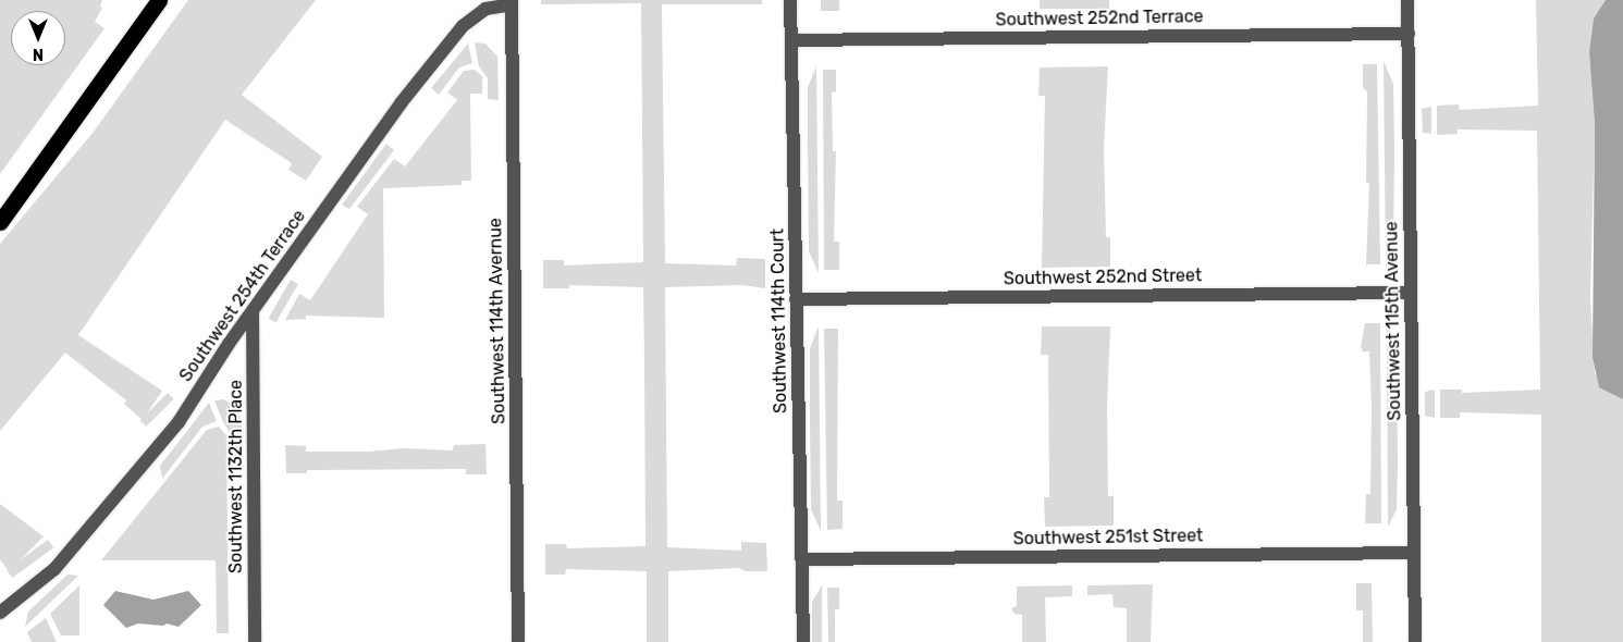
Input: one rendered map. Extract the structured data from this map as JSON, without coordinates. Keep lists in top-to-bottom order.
{
  "streets": {
    "street": [
      "Southwest 252nd Terrace",
      "Southwest 252nd Street",
      "Southwest 254th Terrace",
      "Southwest 114th Avernue",
      "Southwest 114th Court",
      "Southwest 115th Avenue",
      "Southwest 1132th Place",
      "Southwest 251st Street"
    ]
  },
  "crossings": [
    ["Southwest 252nd Terrace", "Southwest 114th Court"],
    ["Southwest 252nd Terrace", "Southwest 115th Avenue"],
    ["Southwest 252nd Street", "Southwest 114th Court"],
    ["Southwest 252nd Street", "Southwest 115th Avenue"],
    ["Southwest 254th Terrace", "Southwest 114th Avernue"],
    ["Southwest 254th Terrace", "Southwest 1132th Place"],
    ["Southwest 114th Court", "Southwest 251st Street"],
    ["Southwest 115th Avenue", "Southwest 251st Street"]
  ],
  "north": "bottom"
}
